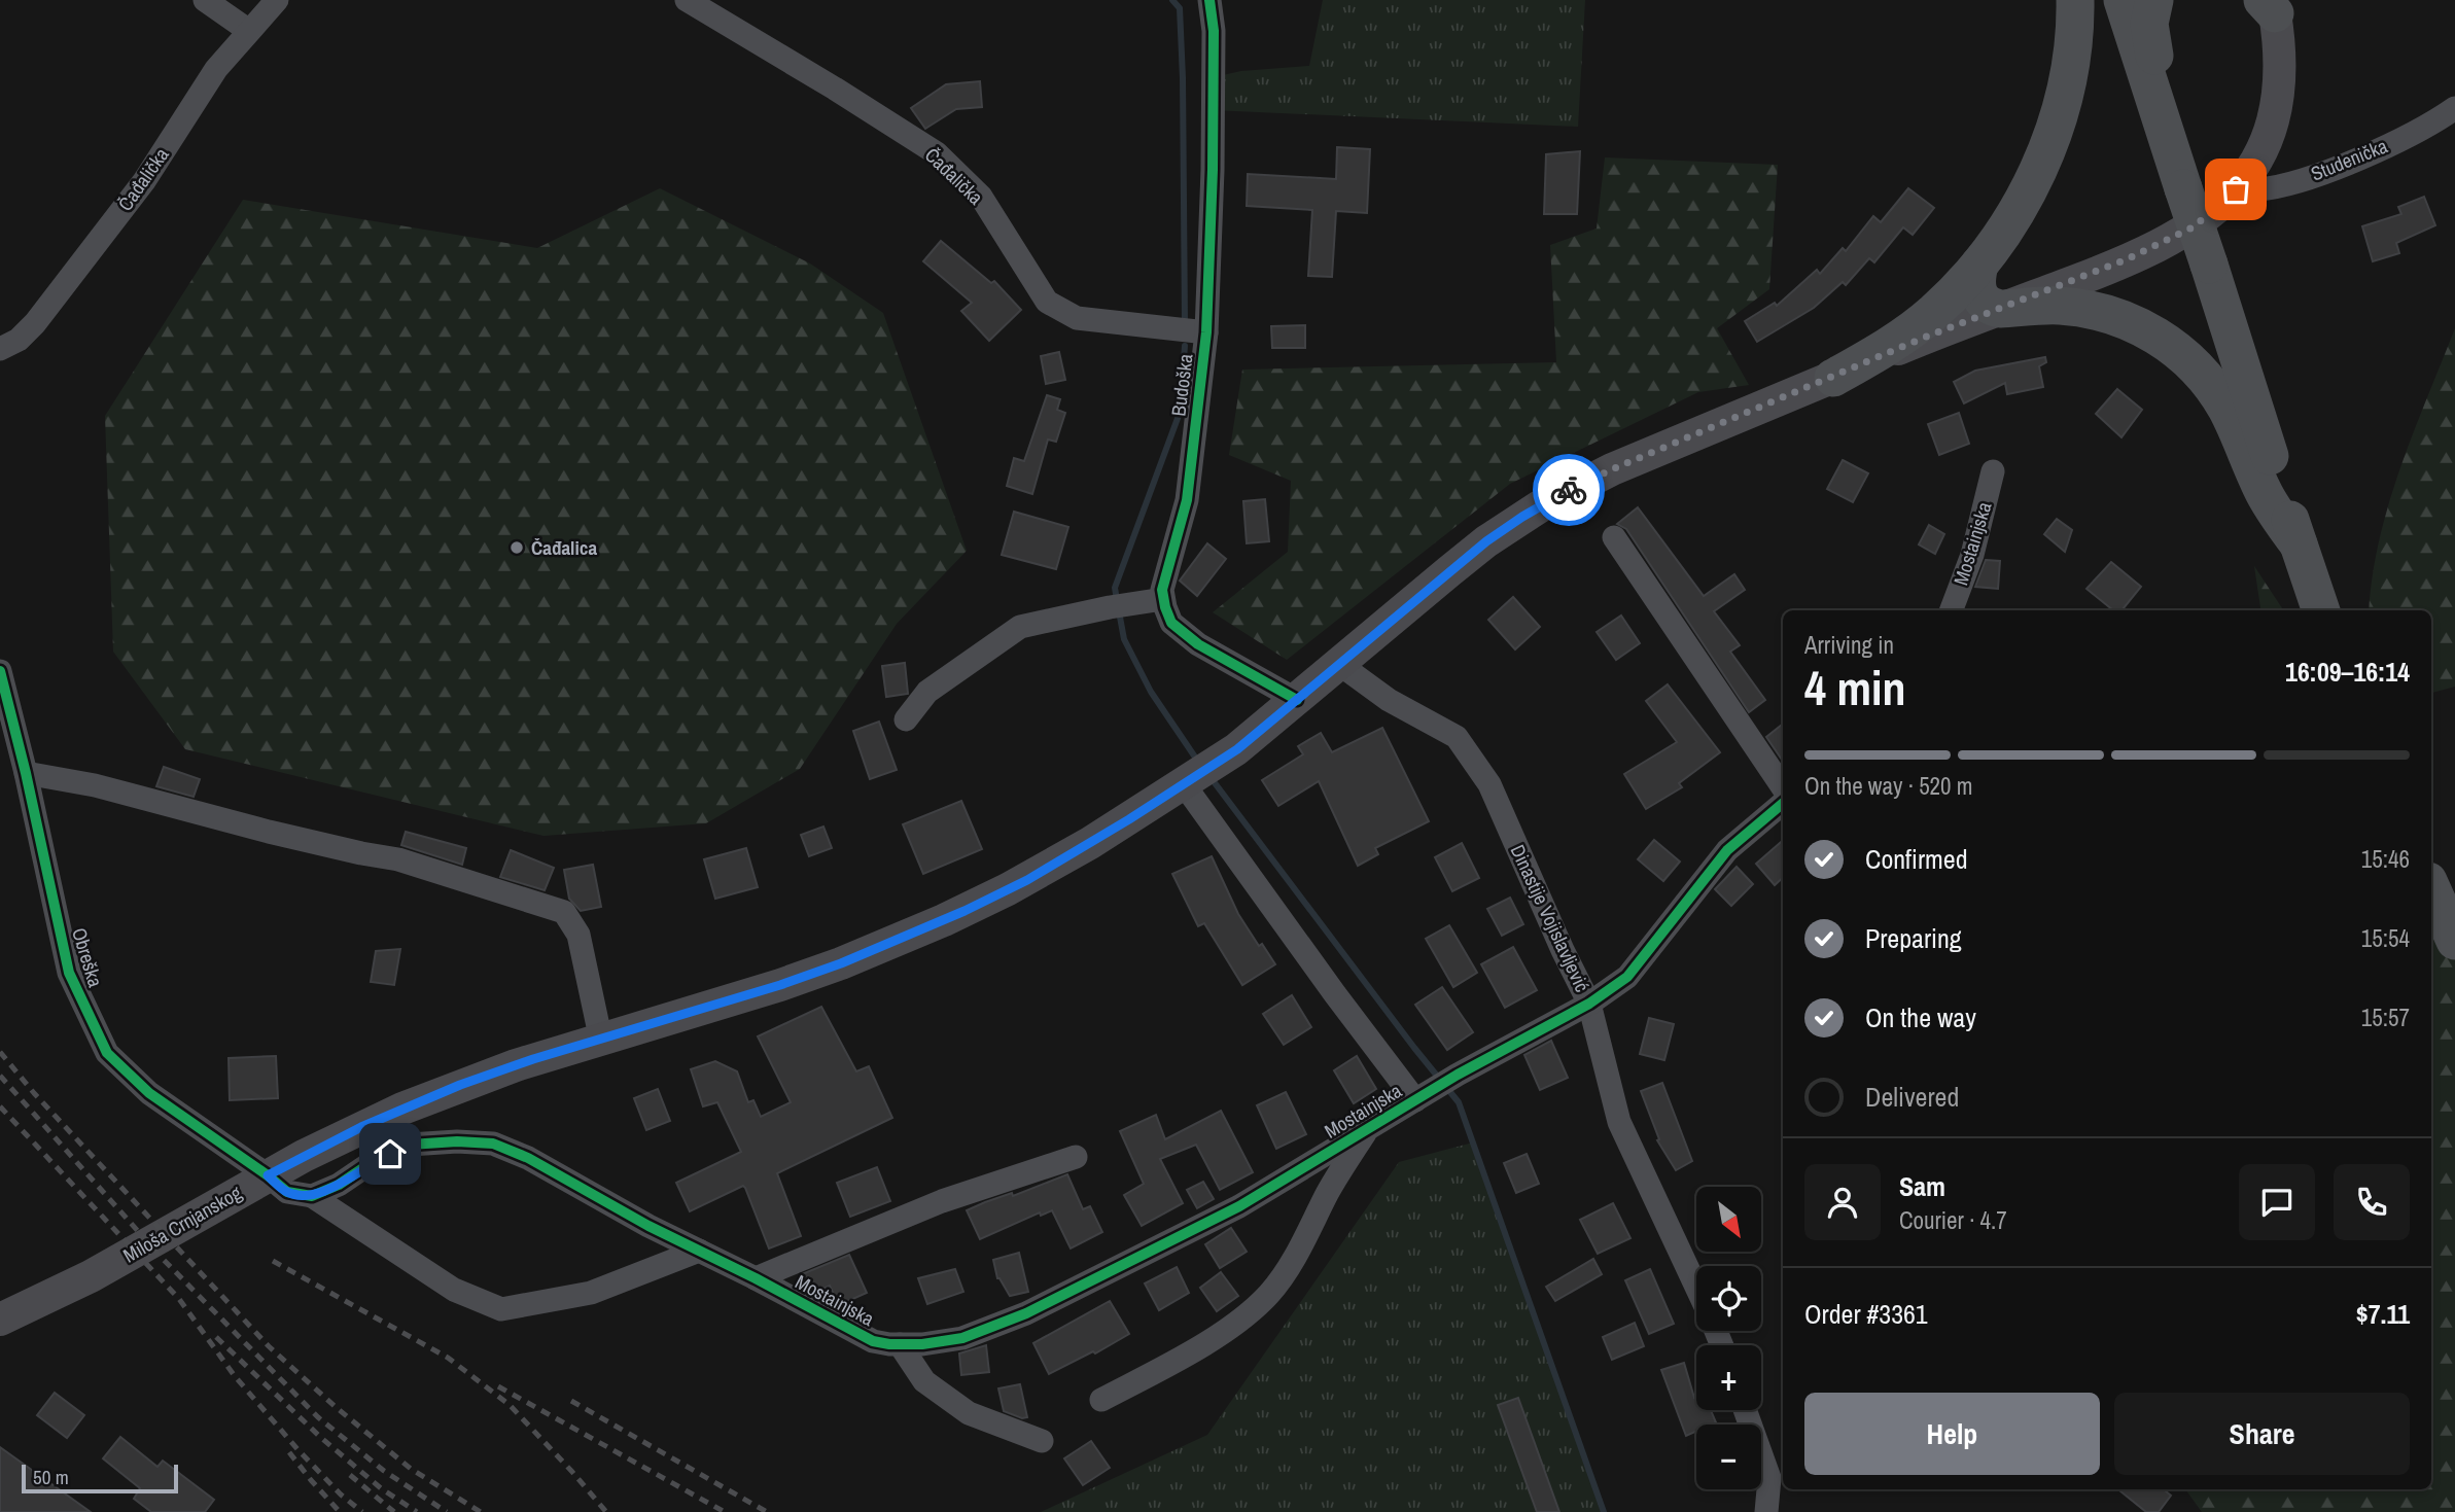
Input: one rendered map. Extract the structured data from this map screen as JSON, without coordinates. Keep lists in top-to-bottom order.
{
  "streets": {
    "main road": ["Miloša Crnjanskog"],
    "street": [
      "Studenička",
      "Čađalička",
      "Budoška",
      "Mostainjska",
      "Dinastije Vojislavljević",
      "Obreška"
    ]
  },
  "crossings": [
    ["Čađalička", "Budoška"],
    ["Mostainjska", "Dinastije Vojislavljević"],
    ["Obreška", "Miloša Crnjanskog"]
  ],
  "places": ["Čađalica"],
  "scale_bar": "50 m",
  "north": "bottom right",
  "page": {
    "heading": ["4 min", "Arriving in", "16:09–16:14"],
    "panel": [
      "Sam",
      "Courier · 4.7",
      "Order #3361",
      "$7.11"
    ],
    "bar": "On the way · 520 m",
    "list": [
      ["Confirmed", "15:46"],
      ["Preparing", "15:54"],
      ["On the way", "15:57"],
      "Delivered"
    ],
    "map_buttons": ["+", "−"],
    "buttons": ["Help", "Share"],
    "scale": "50 m"
  }
}
